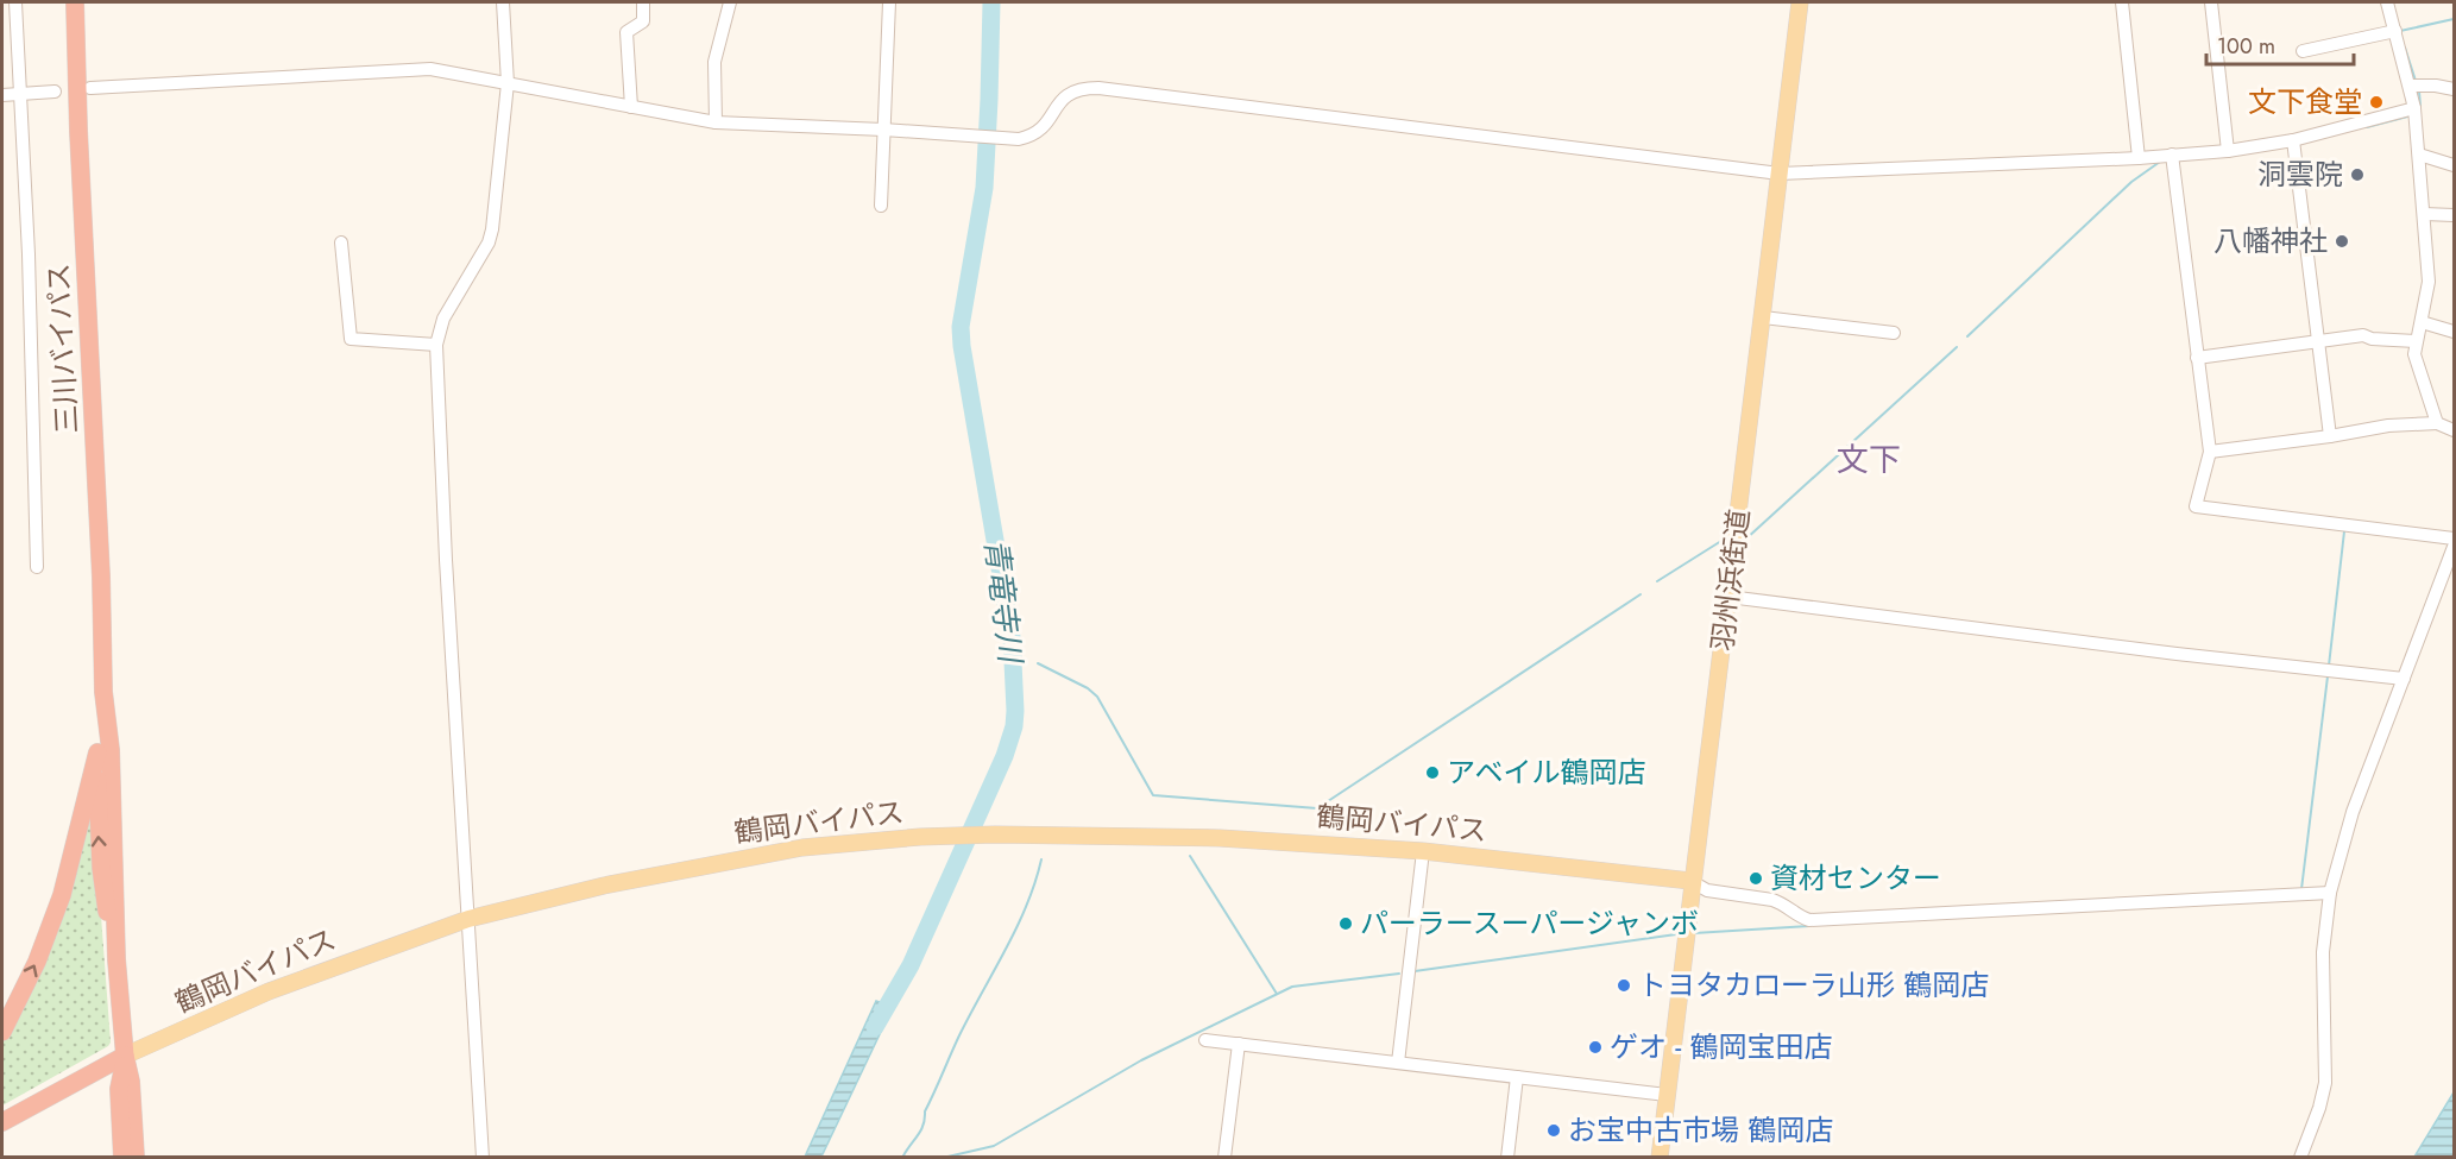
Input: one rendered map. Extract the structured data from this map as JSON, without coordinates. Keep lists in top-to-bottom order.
{
  "streets": {
    "highway": ["三川バイパス", "鶴岡バイパス"],
    "main road": ["羽州浜街道"]
  },
  "crossings": [
    ["三川バイパス", "鶴岡バイパス"],
    ["羽州浜街道", "鶴岡バイパス"]
  ],
  "districts": ["文下"],
  "water": ["青竜寺川"],
  "places": [
    "文下食堂",
    "洞雲院",
    "八幡神社",
    "アベイル鶴岡店",
    "資材センター",
    "パーラースーパージャンボ",
    "トヨタカローラ山形 鶴岡店",
    "ゲオ - 鶴岡宝田店",
    "お宝中古市場 鶴岡店"
  ],
  "scale_bar": "100 m"
}
